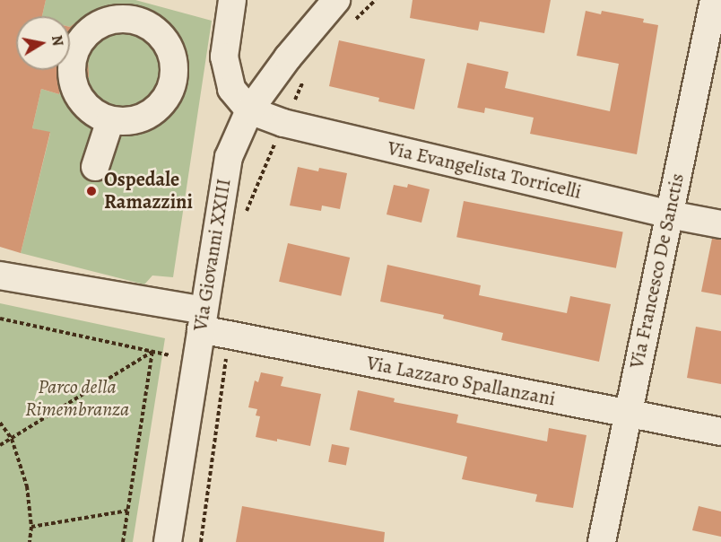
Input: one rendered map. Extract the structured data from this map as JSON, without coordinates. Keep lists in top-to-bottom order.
{
  "streets": {
    "street": [
      "Via Evangelista Torricelli",
      "Via Giovanni XXIII",
      "Via Francesco De Sanctis",
      "Via Lazzaro Spallanzani"
    ]
  },
  "crossings": [
    ["Via Evangelista Torricelli", "Via Giovanni XXIII"],
    ["Via Evangelista Torricelli", "Via Francesco De Sanctis"],
    ["Via Giovanni XXIII", "Via Lazzaro Spallanzani"],
    ["Via Francesco De Sanctis", "Via Lazzaro Spallanzani"]
  ],
  "parks": ["Parco della Rimembranza"],
  "places": ["Ospedale Ramazzini"],
  "north": "right"
}
